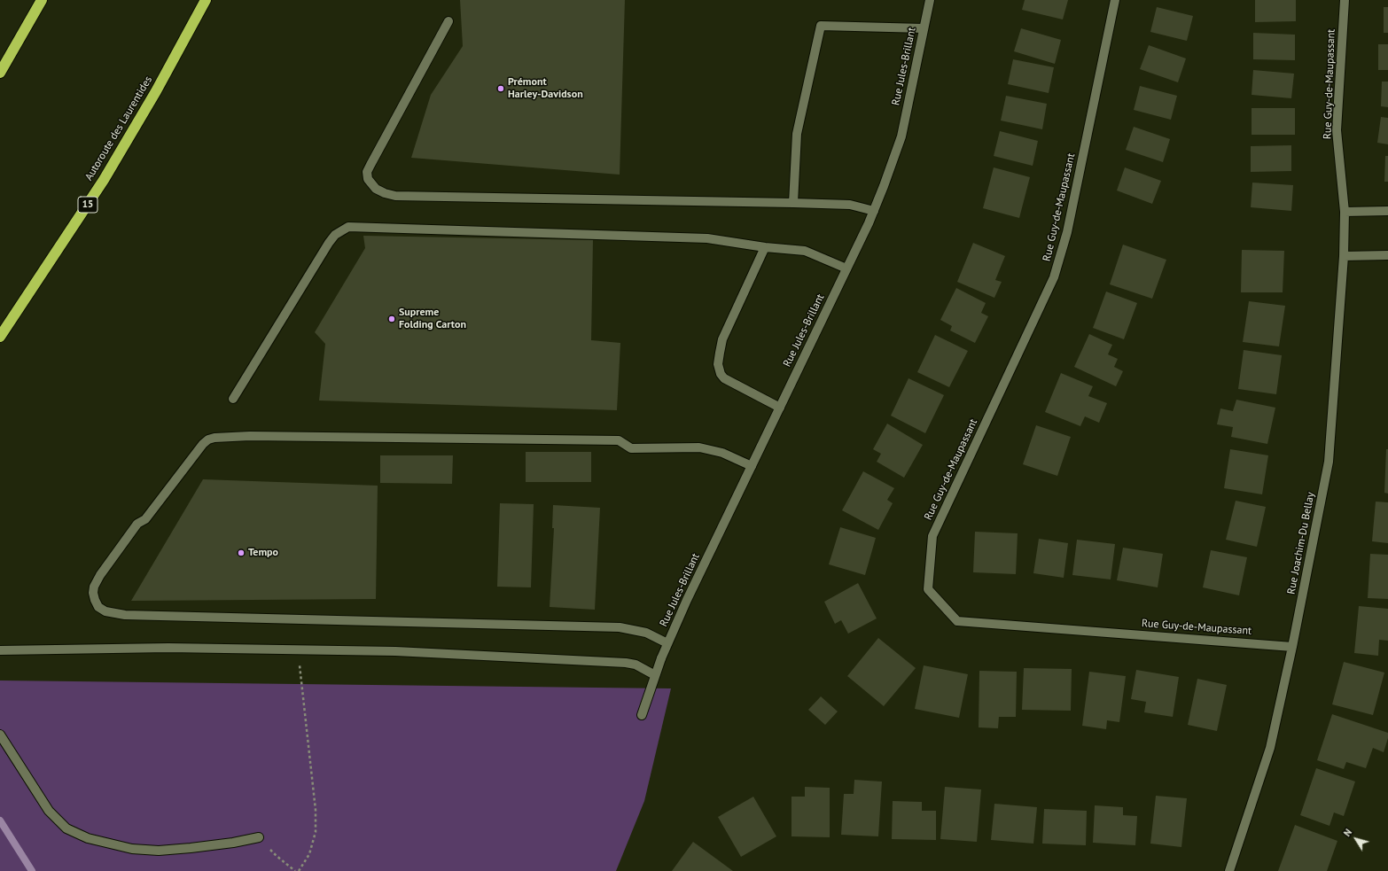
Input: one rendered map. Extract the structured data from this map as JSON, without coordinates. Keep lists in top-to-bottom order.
{
  "streets": {
    "highway": ["Autoroute des Laurentides", "15"],
    "street": ["Rue Jules-Brillant", "Rue Guy-de-Maupassant", "Rue Joachim-Du Bellay"]
  },
  "crossings": [
    ["Rue Guy-de-Maupassant", "Rue Joachim-Du Bellay"]
  ],
  "places": ["Prémont Harley-Davidson", "Supreme Folding Carton", "Tempo"],
  "north": "top left"
}
